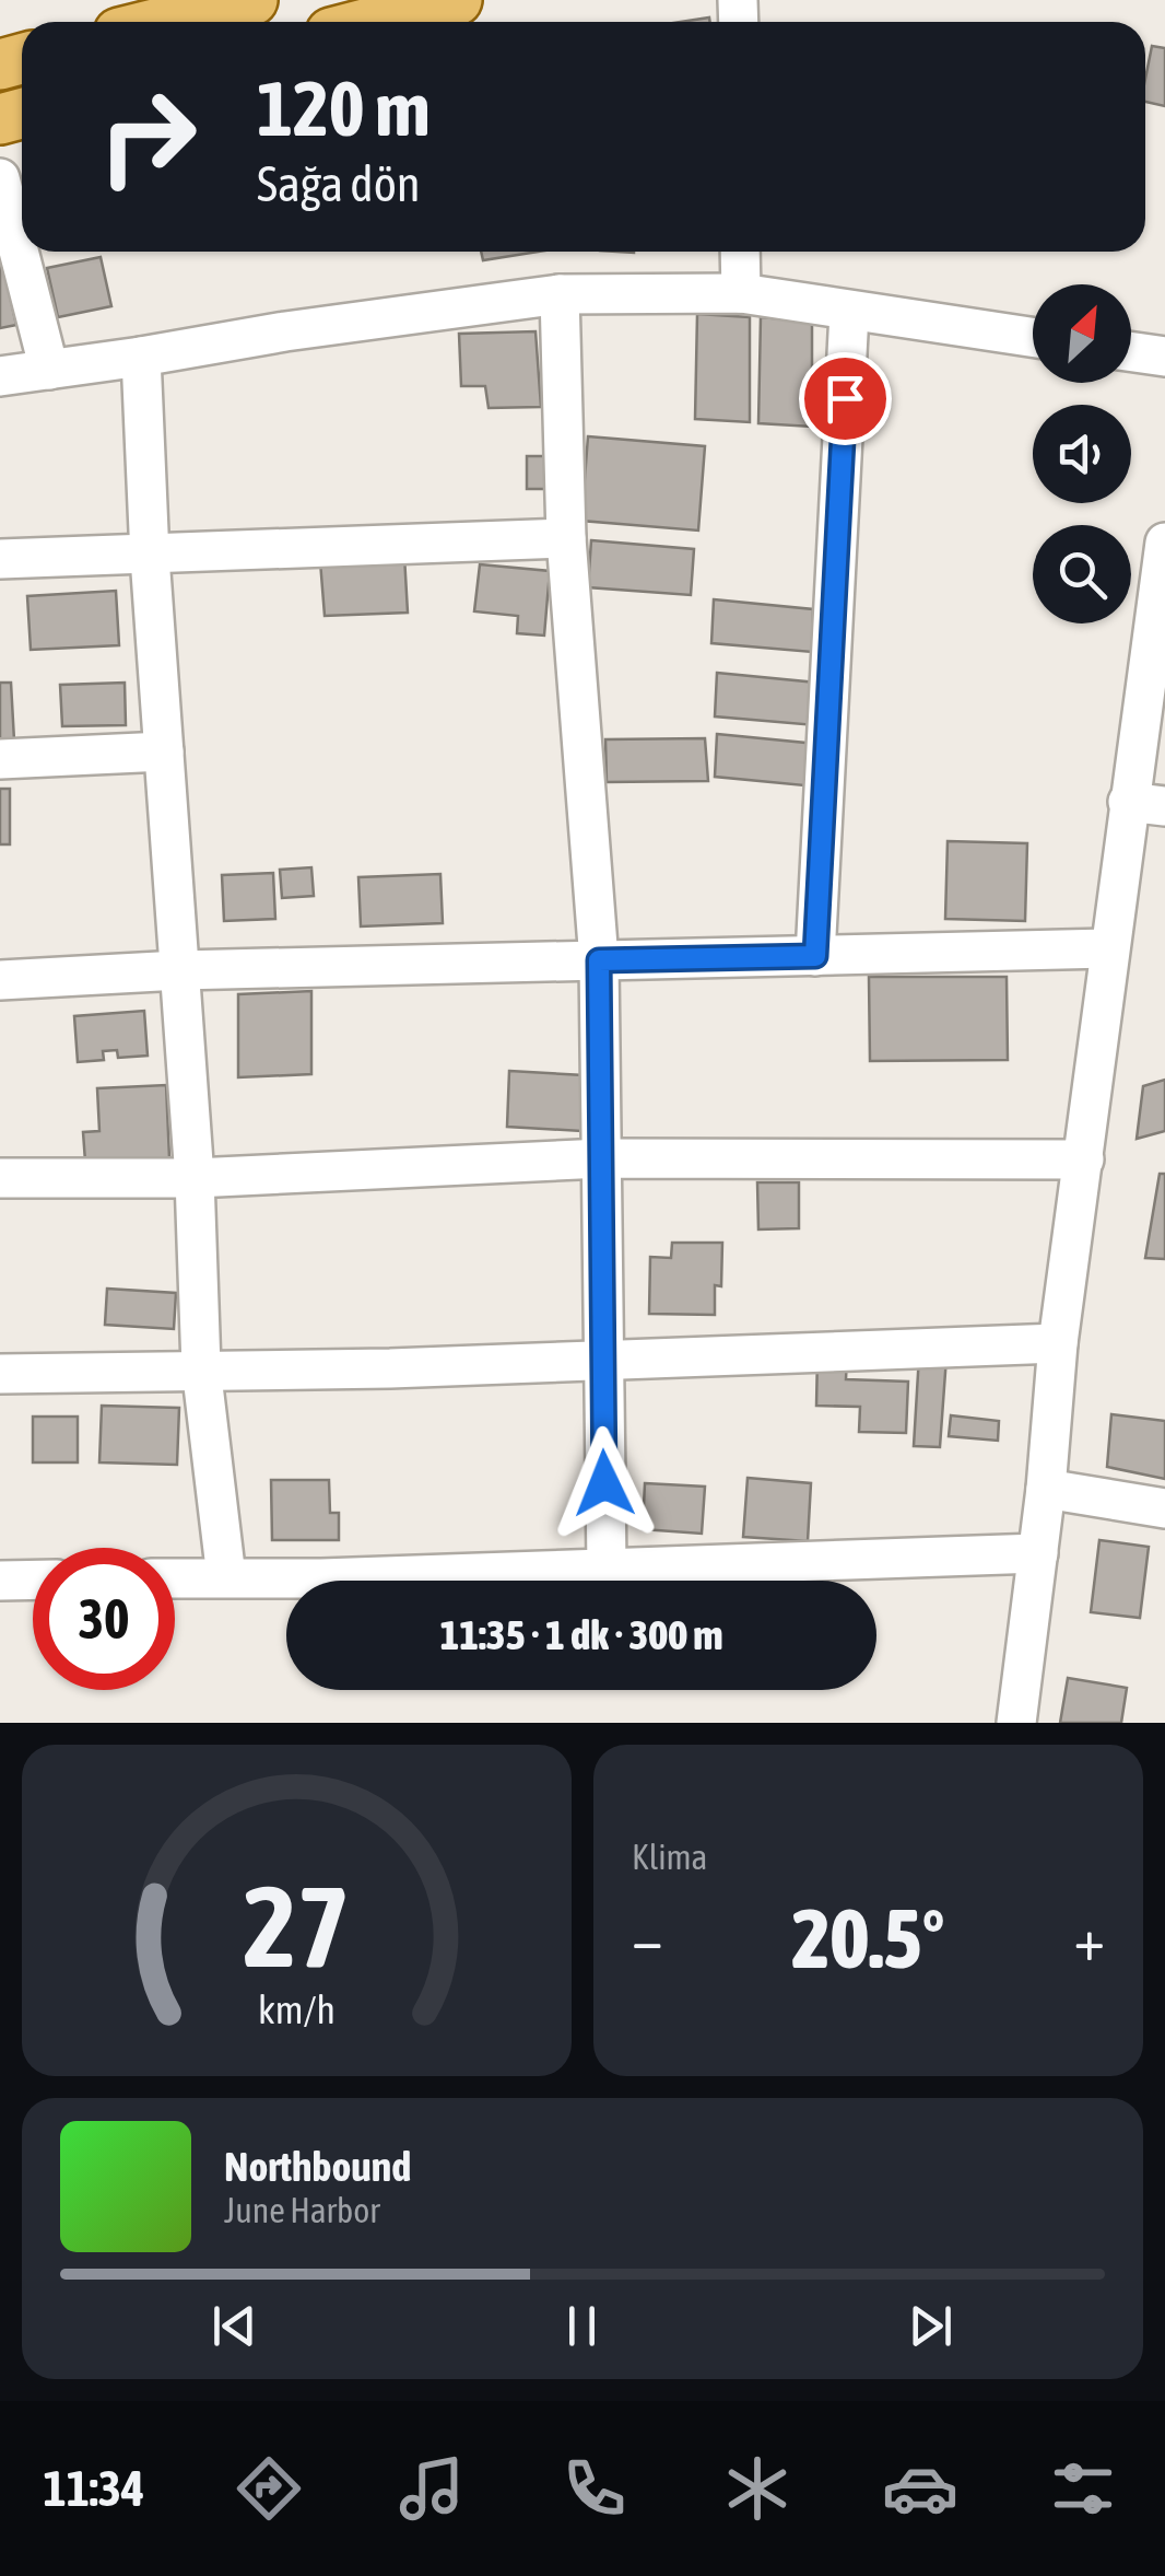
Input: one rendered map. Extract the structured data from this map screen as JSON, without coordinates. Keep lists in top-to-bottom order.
{
  "north": "top right",
  "page": {
    "turn": ["120 m", "Sağa dön"],
    "limit": "30",
    "trip": "11:35 · 1 dk · 300 m",
    "tile": "Klima",
    "heat": ["−", "20.5°", "+"],
    "song": ["Northbound", "June Harbor"],
    "tabs": "11:34",
    "gauge": ["27", "km/h"]
  }
}
